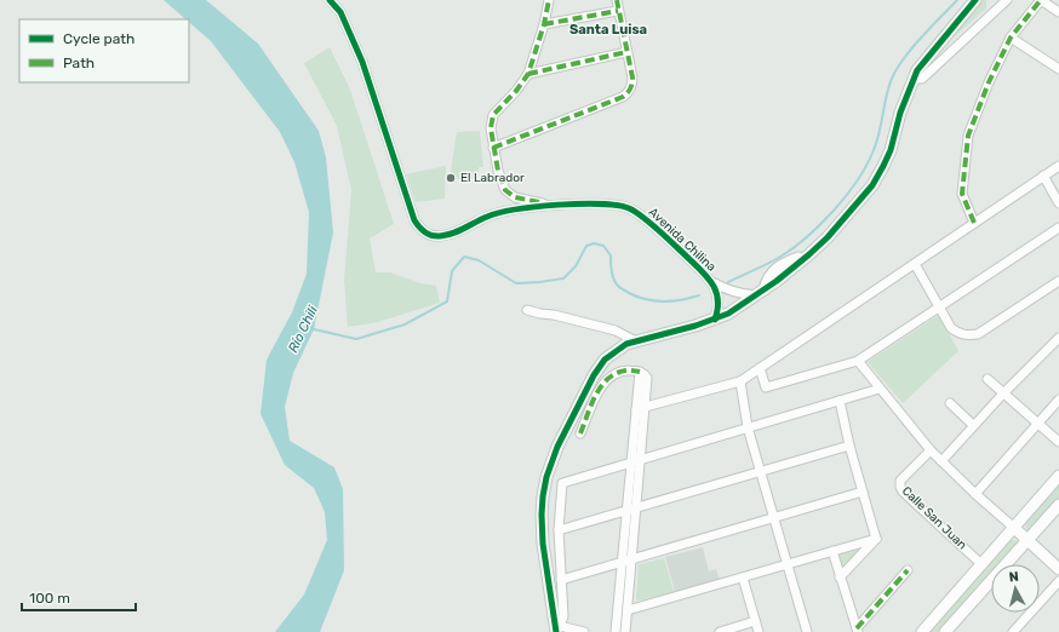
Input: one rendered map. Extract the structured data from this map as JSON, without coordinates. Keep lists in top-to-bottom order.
{
  "streets": {
    "street": ["Avenida Chilina", "Calle San Juan"]
  },
  "districts": ["Santa Luisa"],
  "water": ["Río Chili"],
  "places": ["El Labrador"],
  "legend": ["Cycle path", "Path"],
  "scale_bar": "100 m",
  "north": "top"
}
